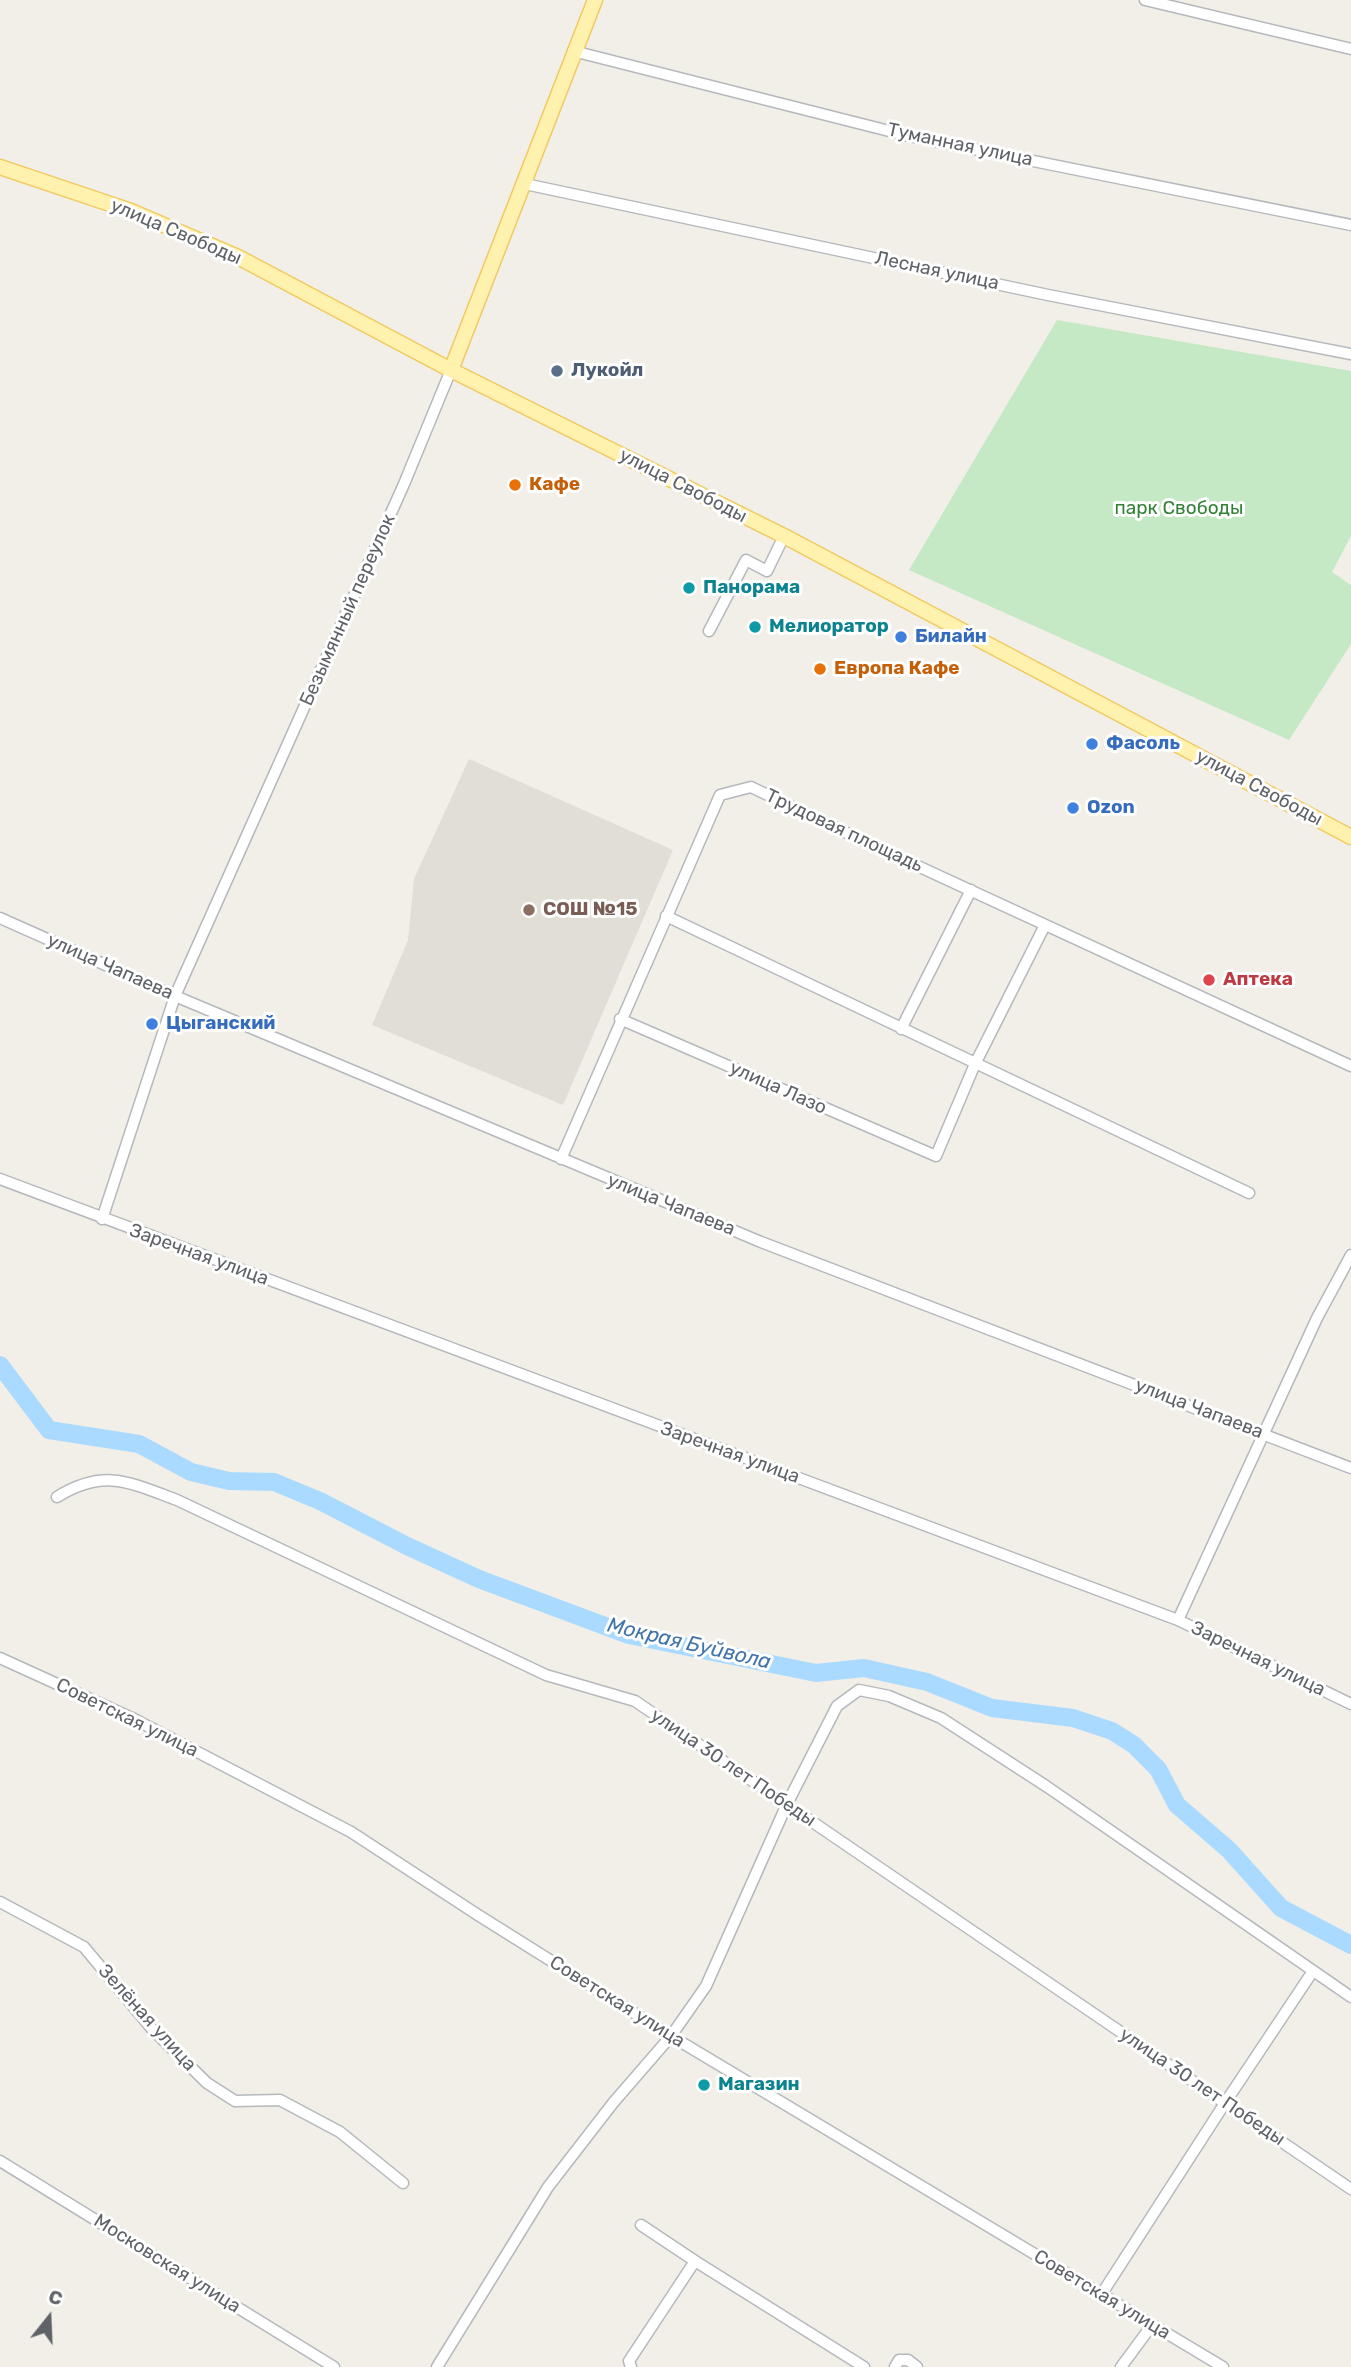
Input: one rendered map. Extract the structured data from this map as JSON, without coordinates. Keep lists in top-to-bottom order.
{
  "streets": {
    "main road": ["улица Свободы", "Безымянный переулок"],
    "street": [
      "Туманная улица",
      "Лесная улица",
      "Трудовая площадь",
      "улица Чапаева",
      "улица Лазо",
      "Заречная улица",
      "Советская улица",
      "улица 30 лет Победы",
      "Зелёная улица",
      "Московская улица"
    ]
  },
  "crossings": [
    ["Туманная улица", "Безымянный переулок"],
    ["улица Свободы", "Безымянный переулок"],
    ["Лесная улица", "Безымянный переулок"],
    ["Безымянный переулок", "улица Чапаева"],
    ["Безымянный переулок", "Заречная улица"],
    ["Трудовая площадь", "улица Чапаева"],
    ["Трудовая площадь", "улица Лазо"]
  ],
  "water": ["Мокрая Буйвола"],
  "parks": ["парк Свободы"],
  "places": [
    "Лукойл",
    "Кафе",
    "Панорама",
    "Мелиоратор",
    "Билайн",
    "Европа Кафе",
    "Фасоль",
    "Ozon",
    "СОШ №15",
    "Аптека",
    "Цыганский",
    "Магазин"
  ],
  "north": "top"
}
